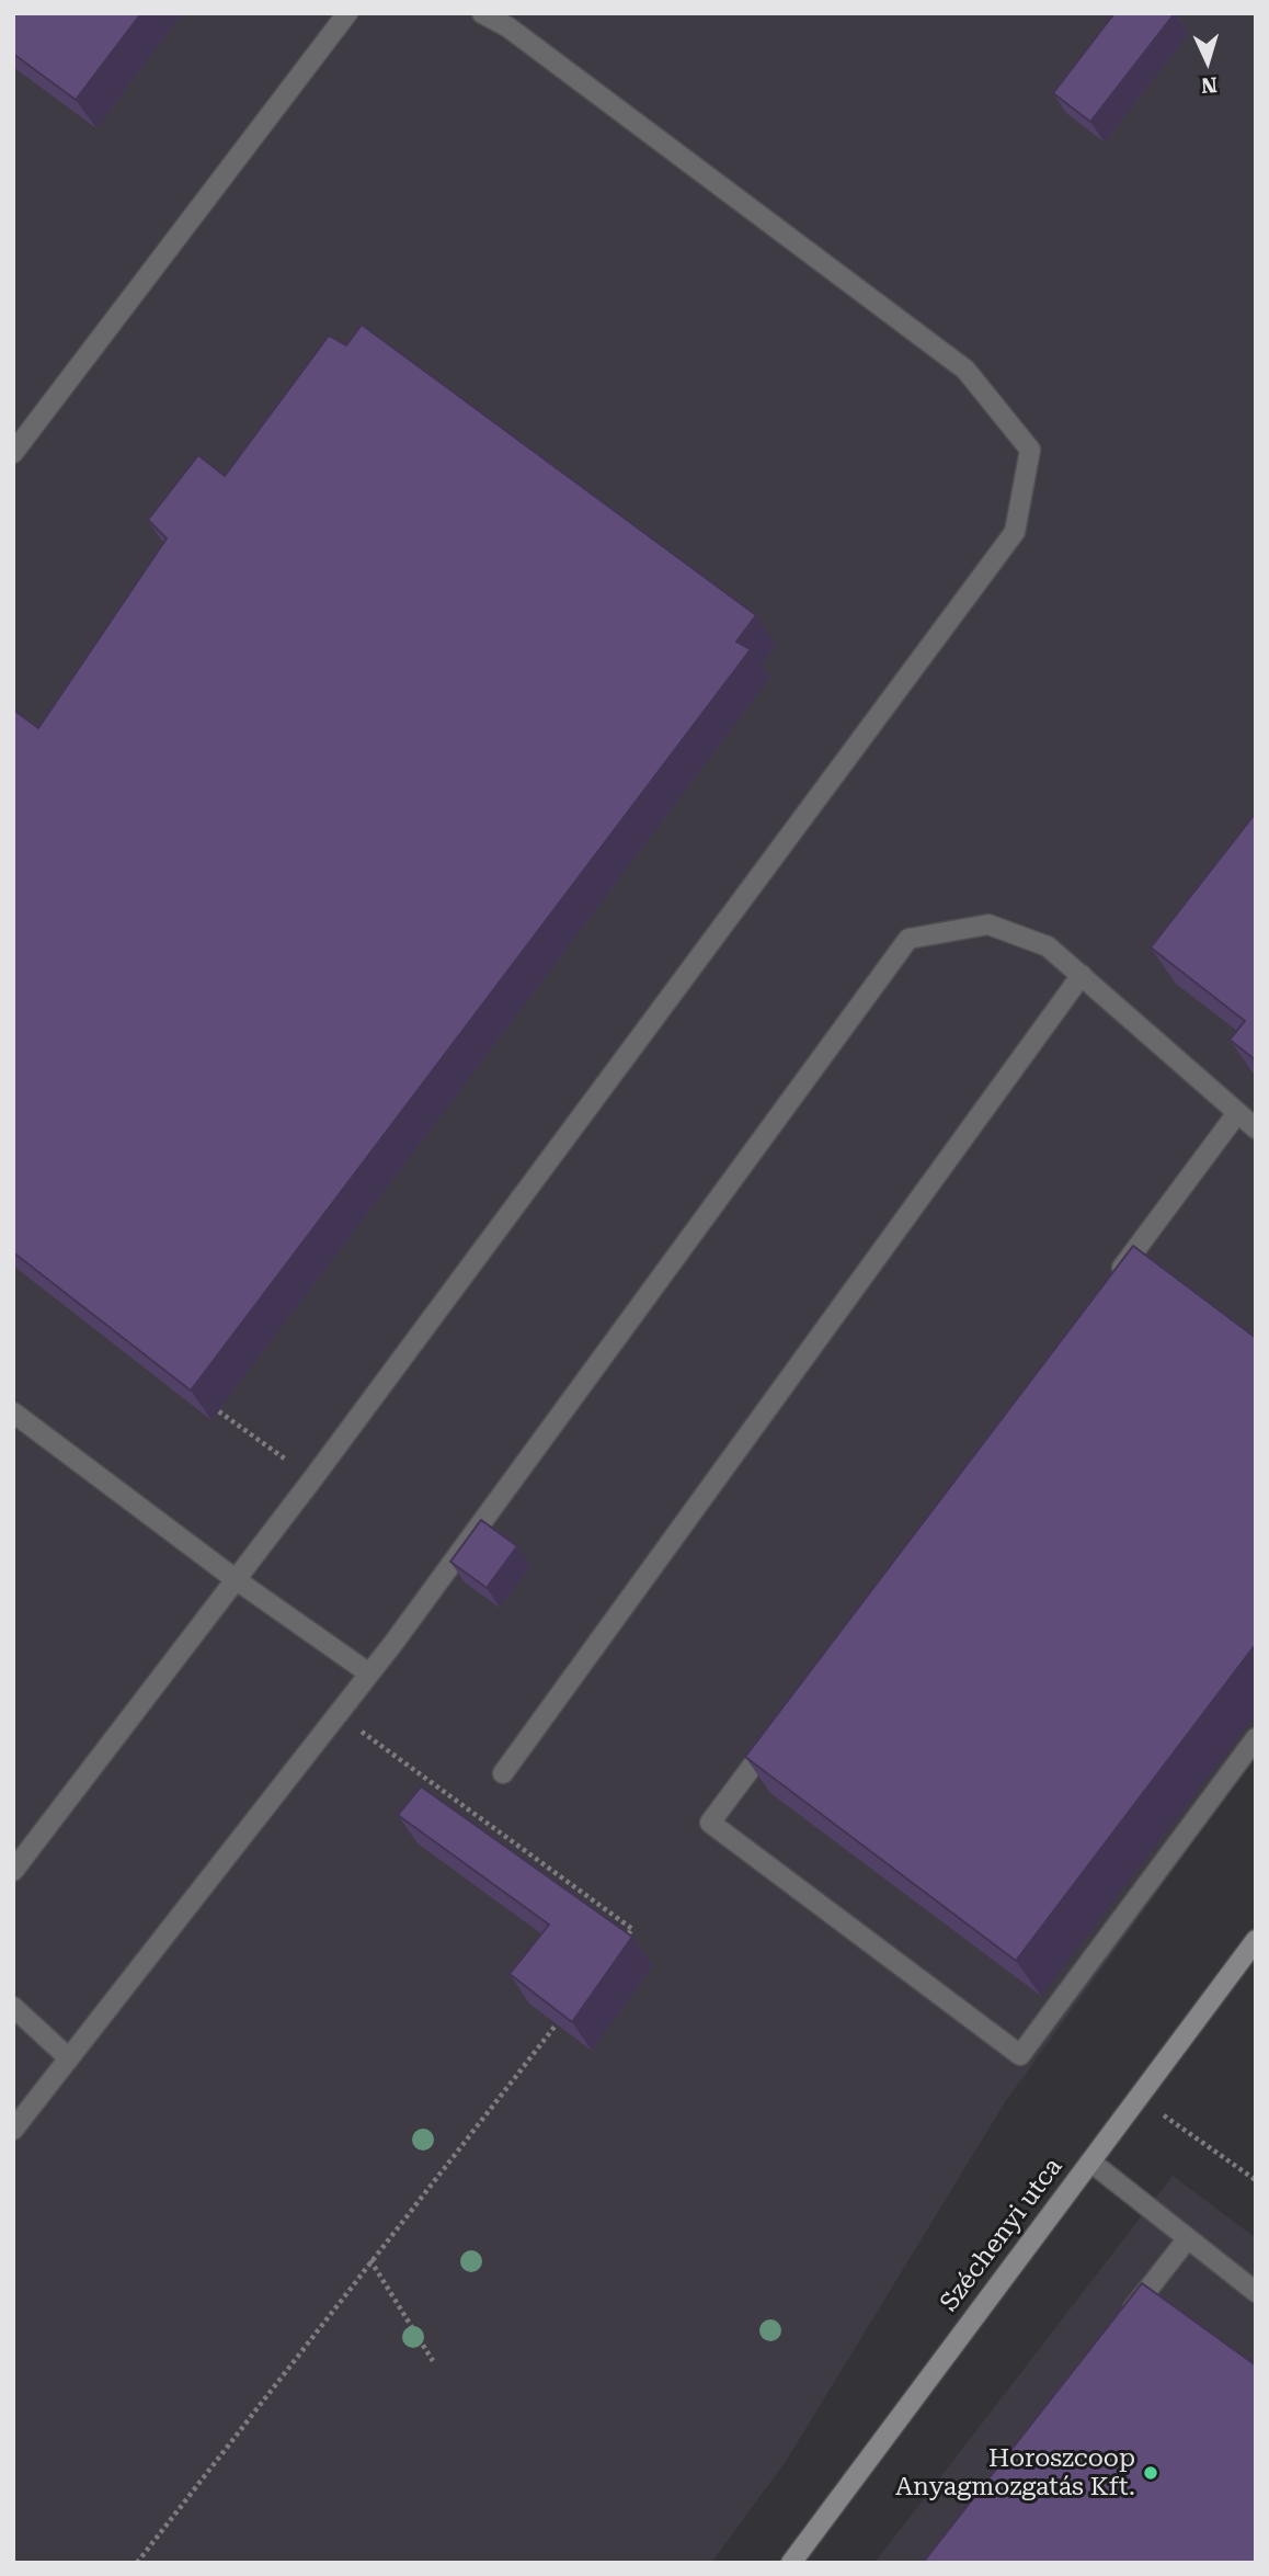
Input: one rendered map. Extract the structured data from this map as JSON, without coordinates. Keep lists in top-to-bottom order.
{
  "streets": {
    "street": ["Széchenyi utca"]
  },
  "places": ["Horoszcoop Anyagmozgatás Kft."],
  "north": "bottom"
}
